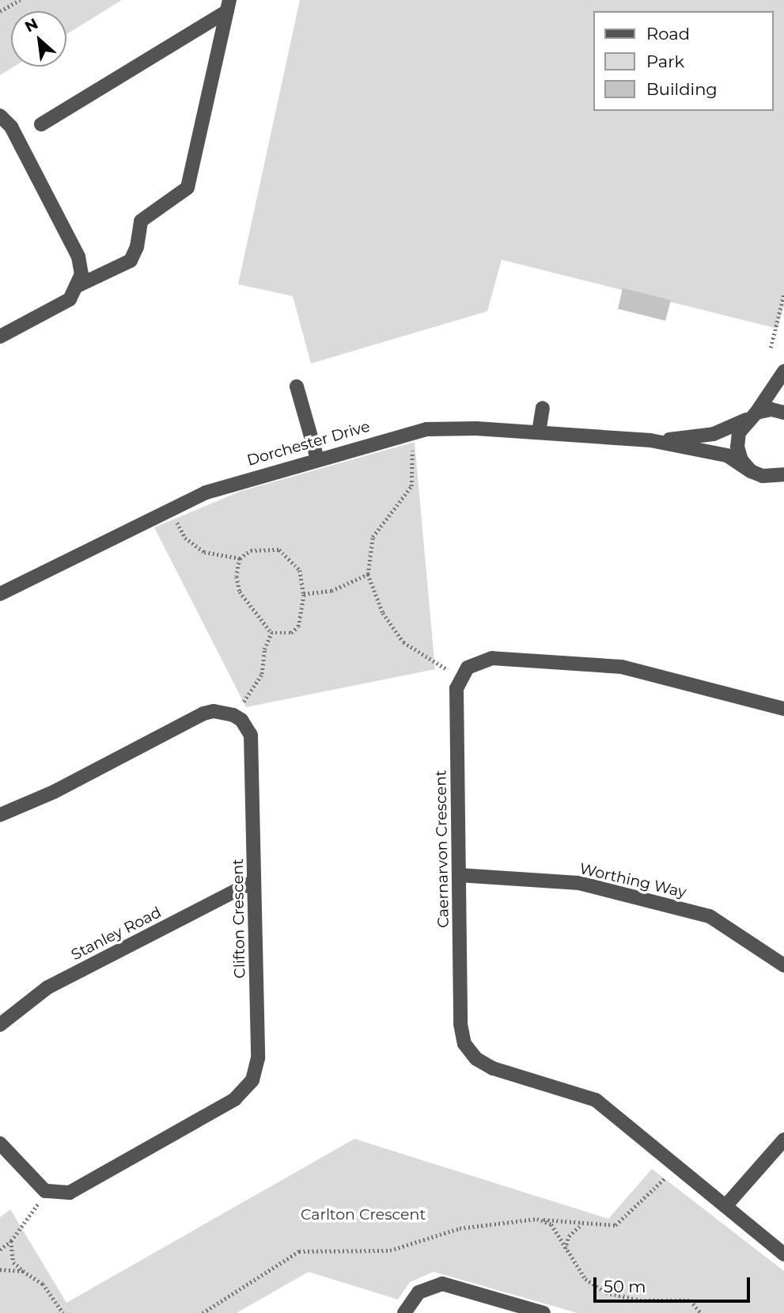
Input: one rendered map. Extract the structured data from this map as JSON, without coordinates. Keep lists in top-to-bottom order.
{
  "streets": {
    "street": [
      "Dorchester Drive",
      "Caernarvon Crescent",
      "Worthing Way",
      "Clifton Crescent",
      "Stanley Road"
    ]
  },
  "crossings": [
    ["Caernarvon Crescent", "Worthing Way"],
    ["Clifton Crescent", "Stanley Road"]
  ],
  "parks": ["Carlton Crescent"],
  "legend": ["Road", "Park", "Building"],
  "scale_bar": "50 m",
  "north": "top left"
}
